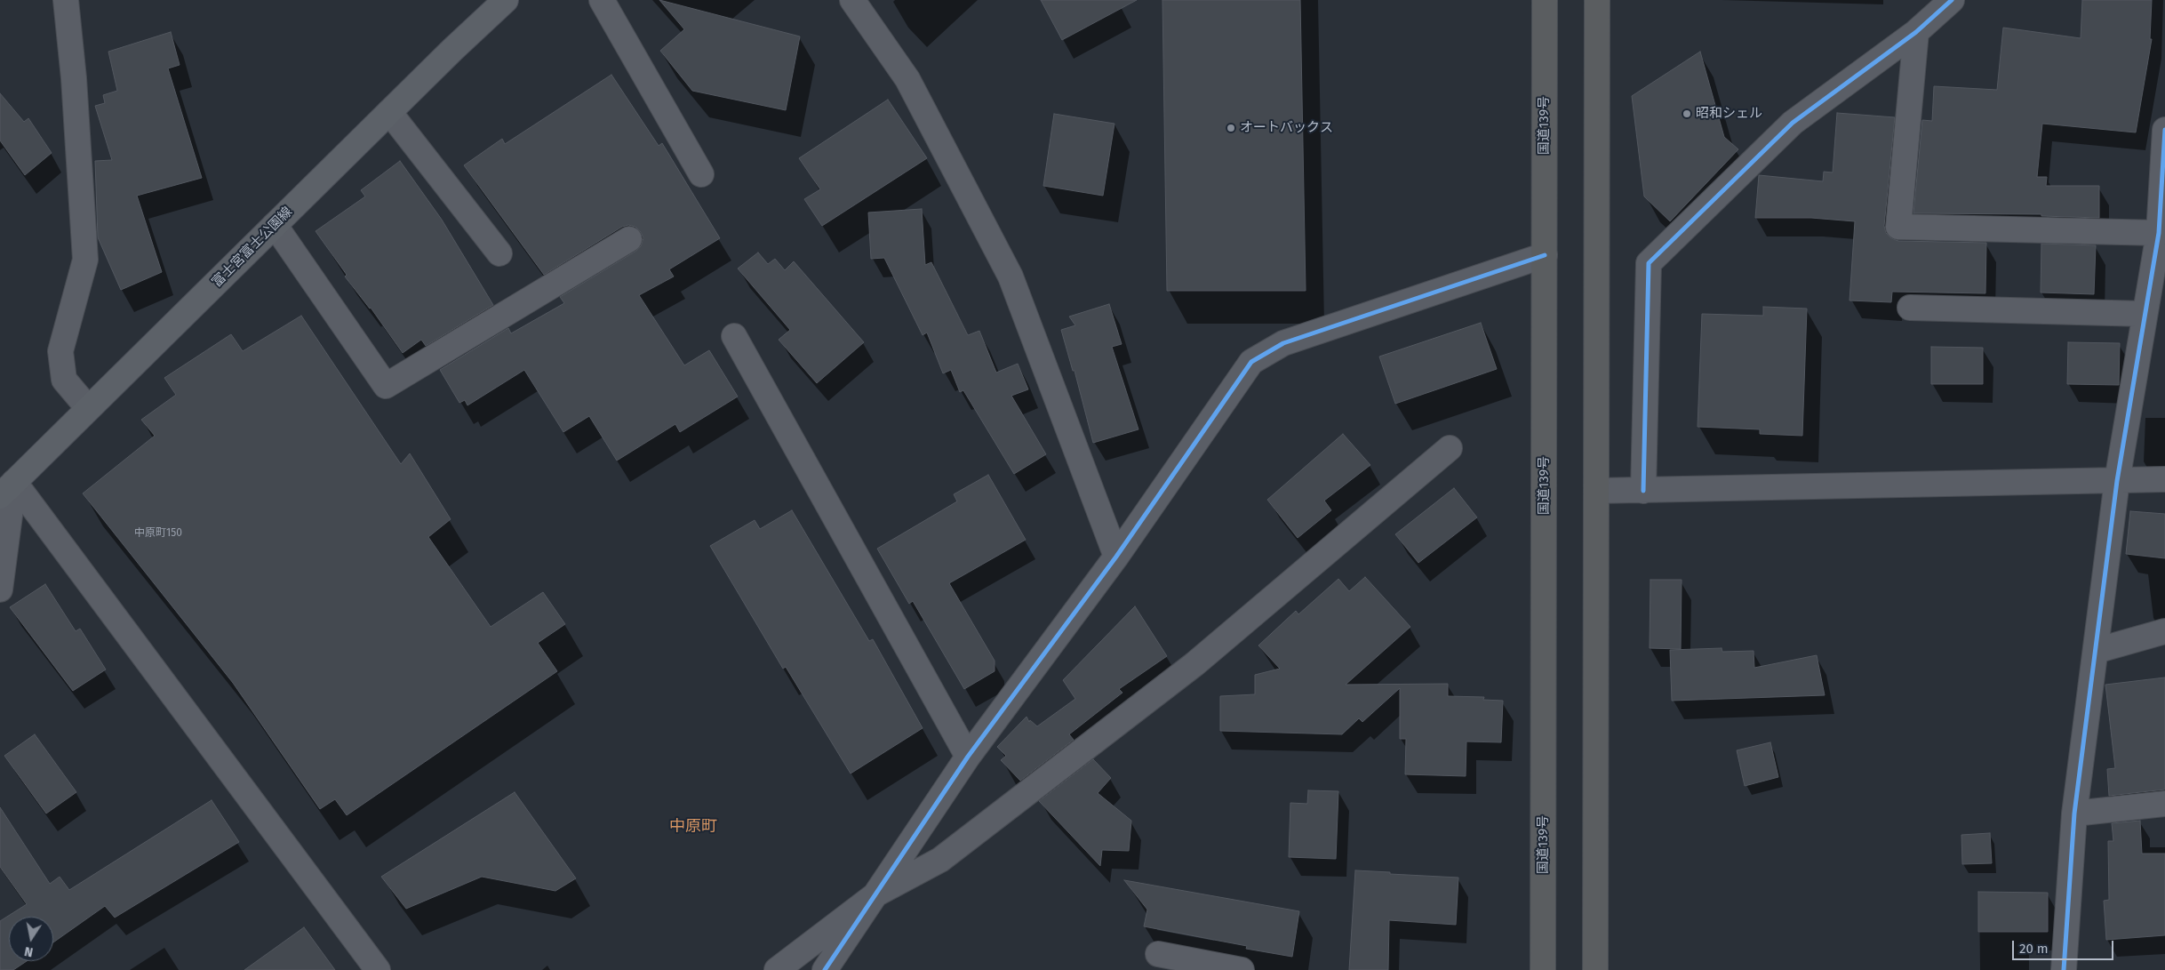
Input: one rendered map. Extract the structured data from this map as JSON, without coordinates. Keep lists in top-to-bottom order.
{
  "streets": {
    "highway": ["国道139号"],
    "main road": ["富士宮富士公園線"]
  },
  "districts": ["中原町"],
  "places": ["昭和シェル", "オートバックス"],
  "house_numbers": ["中原町150"],
  "scale_bar": "20 m",
  "north": "bottom"
}
